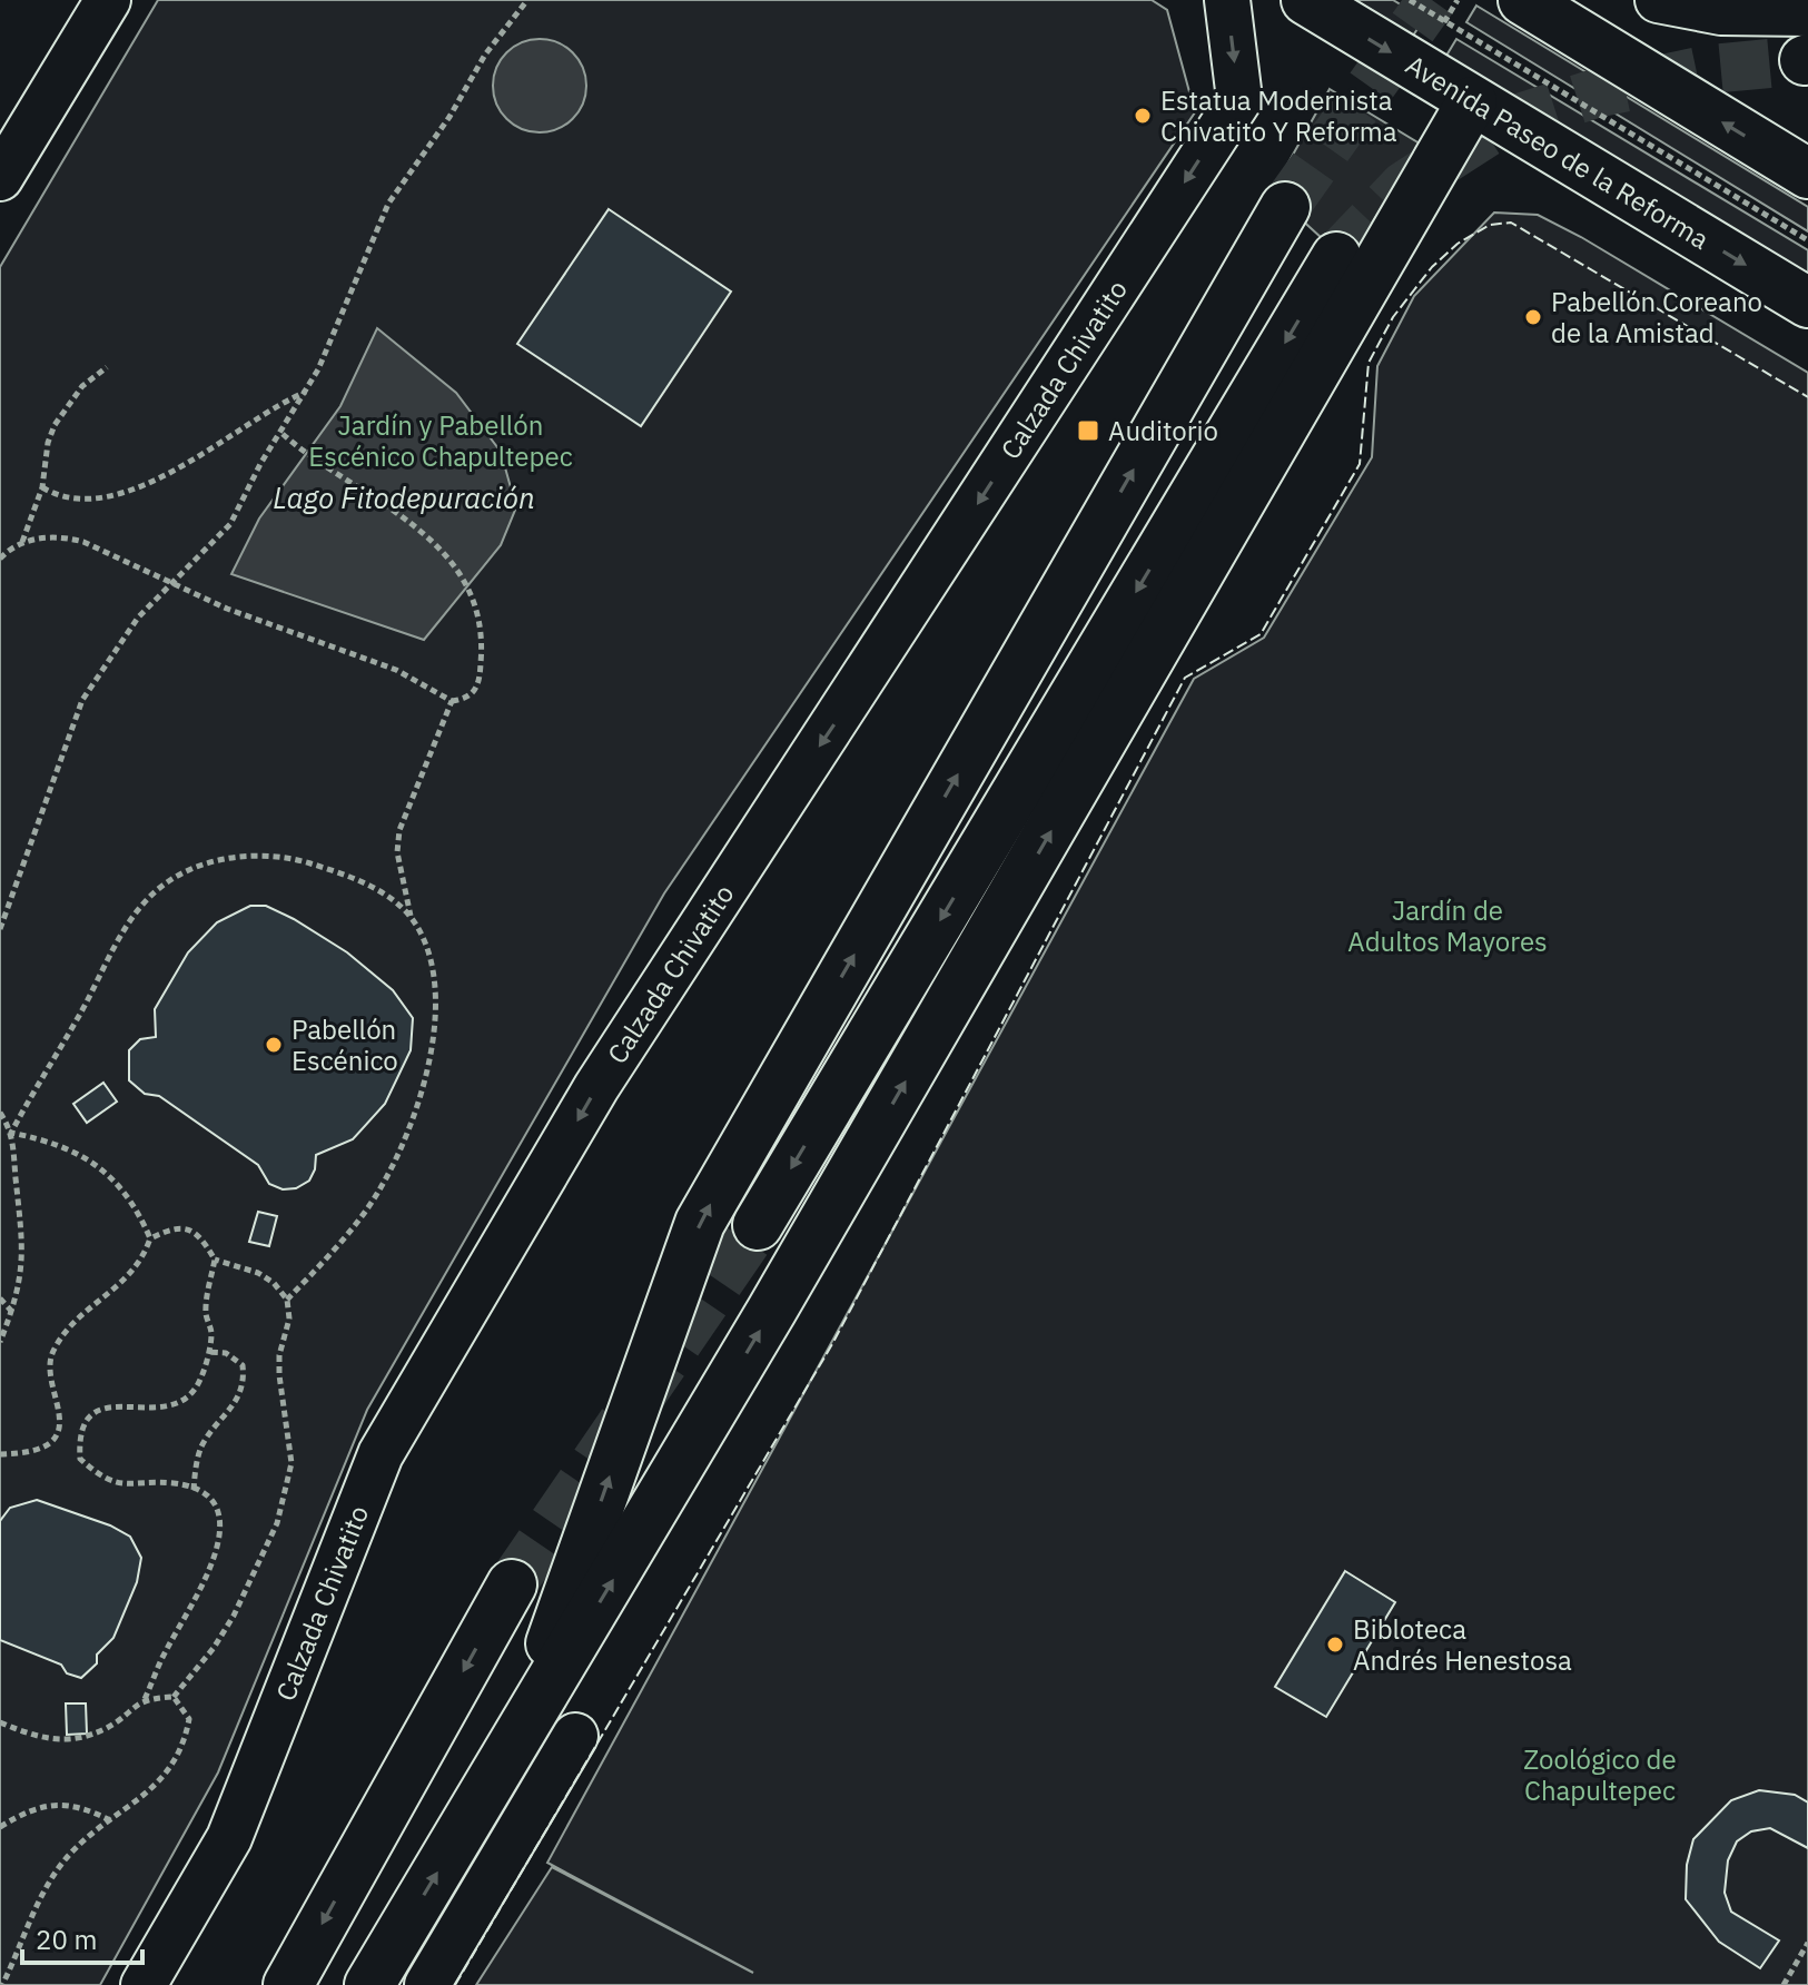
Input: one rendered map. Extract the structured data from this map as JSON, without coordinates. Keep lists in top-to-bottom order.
{
  "streets": {
    "main road": ["Avenida Paseo de la Reforma"],
    "street": ["Calzada Chivatito"]
  },
  "one_way": ["Calzada Chivatito"],
  "water": ["Lago Fitodepuración"],
  "parks": ["Jardín y Pabellón Escénico Chapultepec", "Jardín de Adultos Mayores", "Zoológico de Chapultepec"],
  "places": {
    "other": [
      "Estatua Modernista Chivatito Y Reforma",
      "Pabellón Coreano de la Amistad",
      "Pabellón Escénico",
      "Bibloteca Andrés Henestosa"
    ],
    "transit": ["Auditorio"]
  },
  "scale_bar": "20 m"
}
